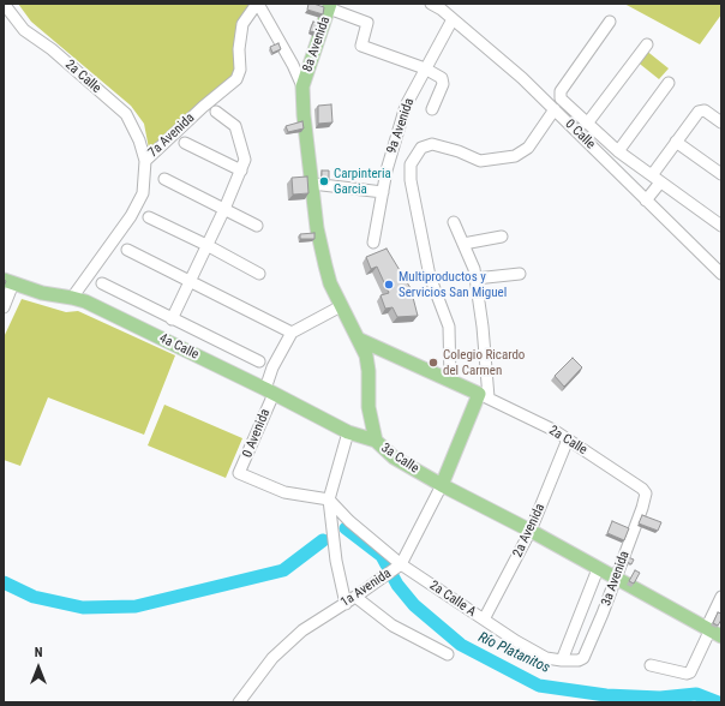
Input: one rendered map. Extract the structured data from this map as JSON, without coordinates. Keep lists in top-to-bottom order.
{
  "streets": {
    "main road": [
      "8a Avenida",
      "4a Calle",
      "3a Calle",
      "1a Avenida"
    ],
    "street": [
      "2a Calle",
      "9a Avenida",
      "0 Calle",
      "7a Avenida",
      "0 Avenida",
      "2a Avenida",
      "3a Avenida",
      "2a Calle A"
    ]
  },
  "crossings": [
    ["8a Avenida", "3a Calle"],
    ["2a Calle", "7a Avenida"],
    ["2a Calle", "2a Avenida"],
    ["2a Calle", "3a Avenida"],
    ["2a Calle", "1a Avenida"],
    ["9a Avenida", "0 Calle"],
    ["7a Avenida", "4a Calle"],
    ["4a Calle", "0 Avenida"],
    ["4a Calle", "3a Calle"],
    ["0 Avenida", "2a Calle A"],
    ["3a Calle", "2a Avenida"],
    ["3a Calle", "3a Avenida"],
    ["3a Calle", "1a Avenida"],
    ["2a Avenida", "2a Calle A"],
    ["3a Avenida", "2a Calle A"],
    ["1a Avenida", "2a Calle A"]
  ],
  "water": ["Río Platanitos"],
  "places": ["Carpinteria Garcia", "Multiproductos y Servicios San Miguel", "Colegio Ricardo del Carmen"],
  "north": "top"
}
